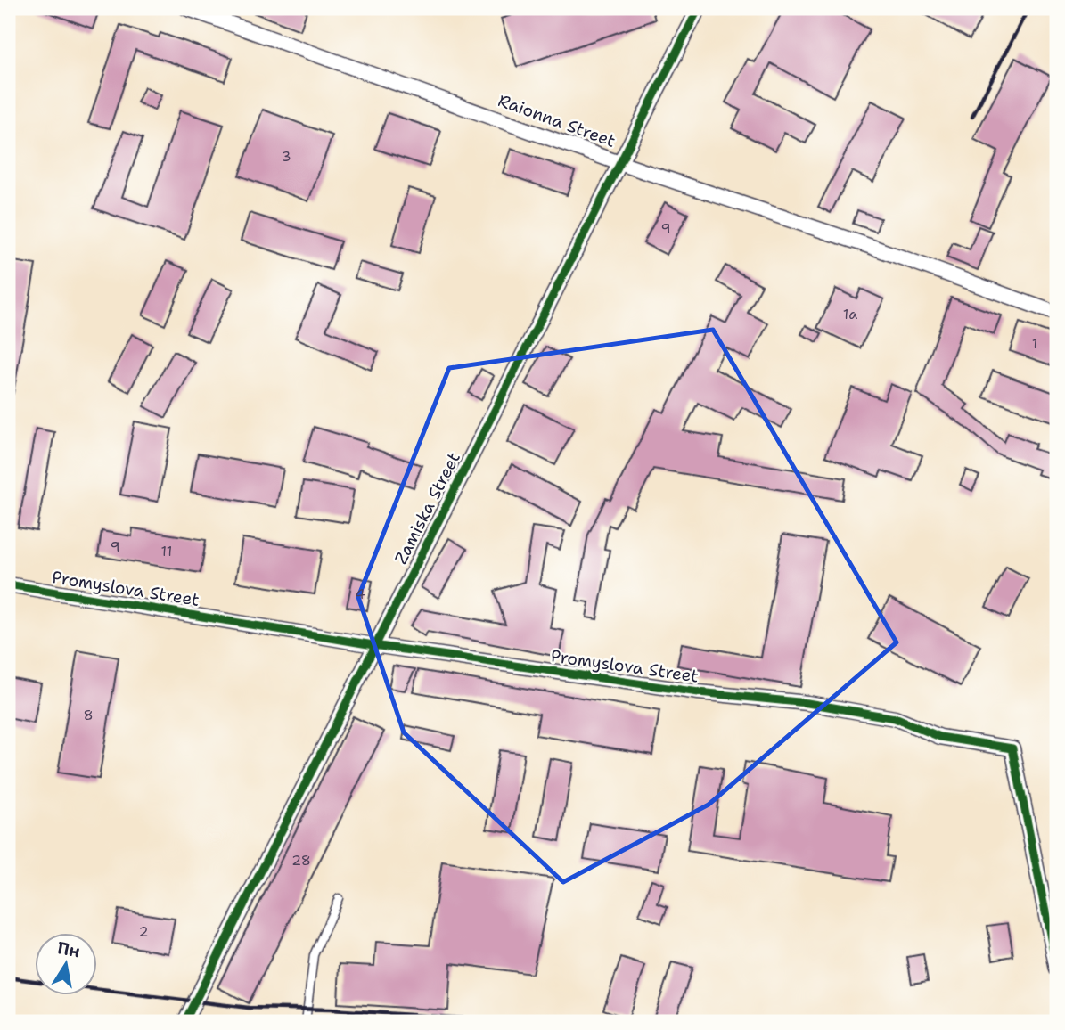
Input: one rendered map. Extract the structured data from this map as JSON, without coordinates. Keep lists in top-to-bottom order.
{
  "streets": {
    "street": ["Raionna Street", "Zamiska Street", "Promyslova Street"]
  },
  "crossings": [
    ["Raionna Street", "Zamiska Street"],
    ["Zamiska Street", "Promyslova Street"]
  ],
  "house_numbers": [
    "3",
    "9",
    "1а",
    "1",
    "9",
    "11",
    "4",
    "8",
    "28",
    "2"
  ],
  "north": "top"
}
